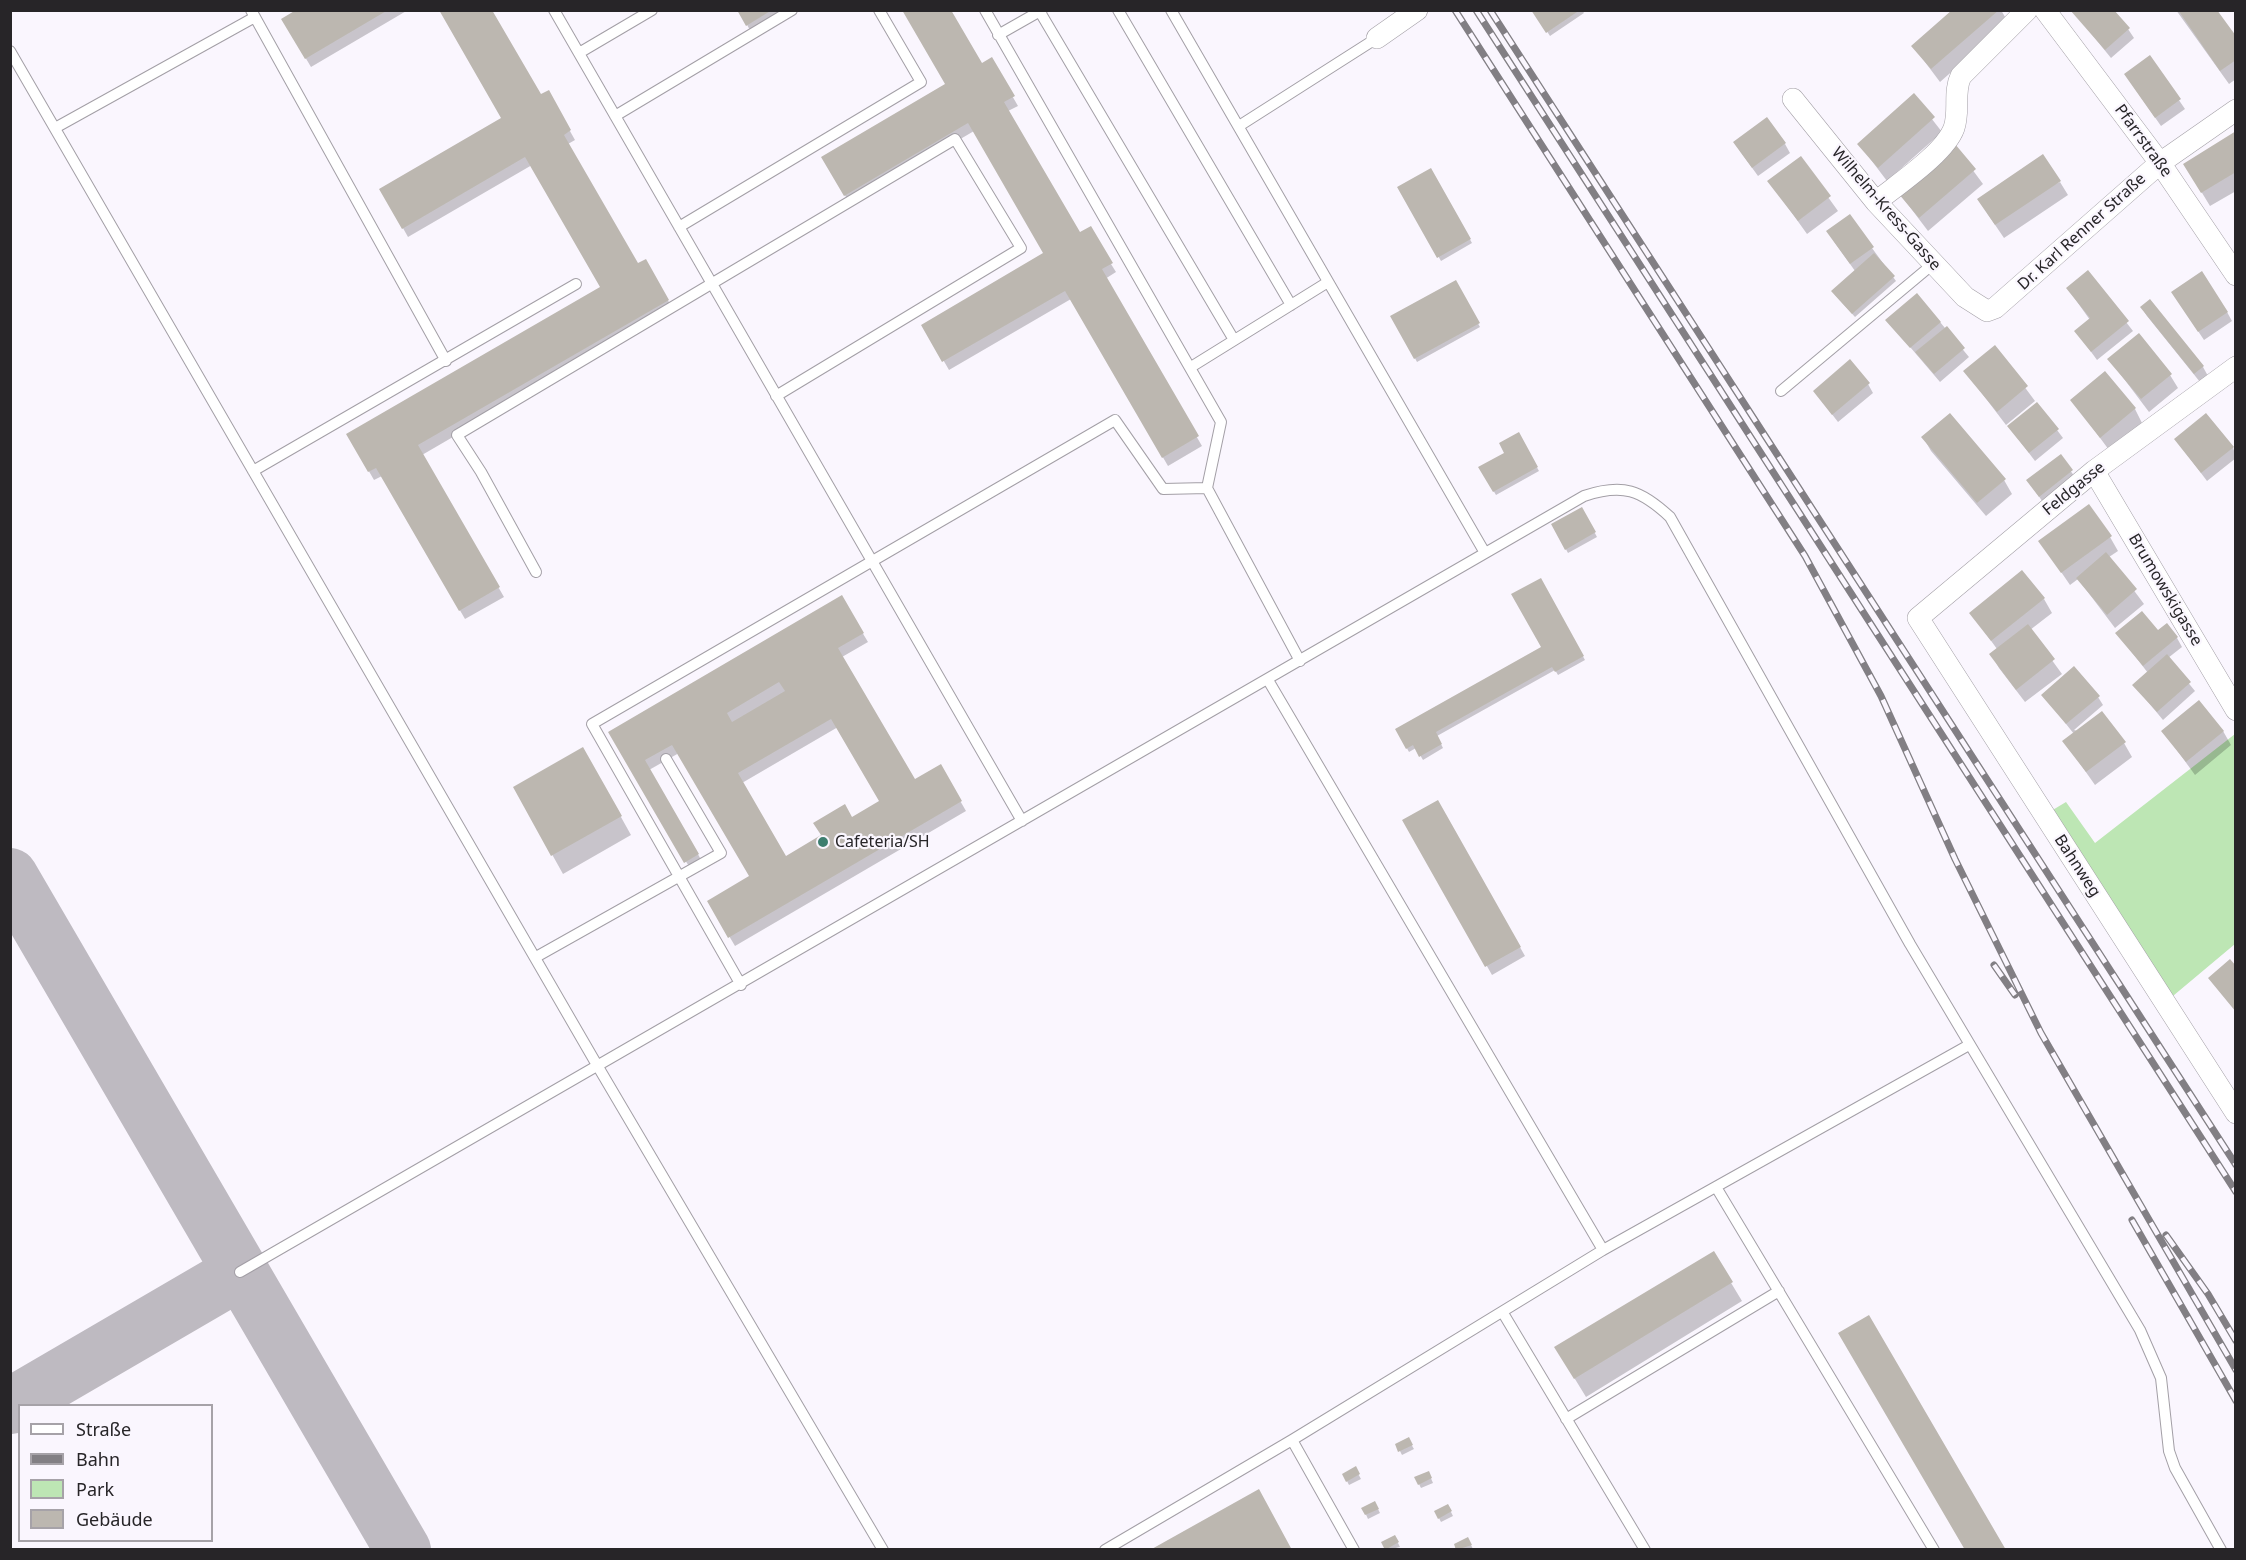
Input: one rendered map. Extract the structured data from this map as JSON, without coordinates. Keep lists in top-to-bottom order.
{
  "streets": {
    "street": [
      "Pfarrstraße",
      "Wilhelm-Kress-Gasse",
      "Dr. Karl Renner Straße",
      "Feldgasse",
      "Brumowskigasse",
      "Bahnweg"
    ]
  },
  "crossings": [
    ["Pfarrstraße", "Dr. Karl Renner Straße"],
    ["Wilhelm-Kress-Gasse", "Dr. Karl Renner Straße"],
    ["Feldgasse", "Brumowskigasse"],
    ["Feldgasse", "Bahnweg"]
  ],
  "places": ["Cafeteria/SH"],
  "legend": [
    "Straße",
    "Bahn",
    "Park",
    "Gebäude"
  ]
}
